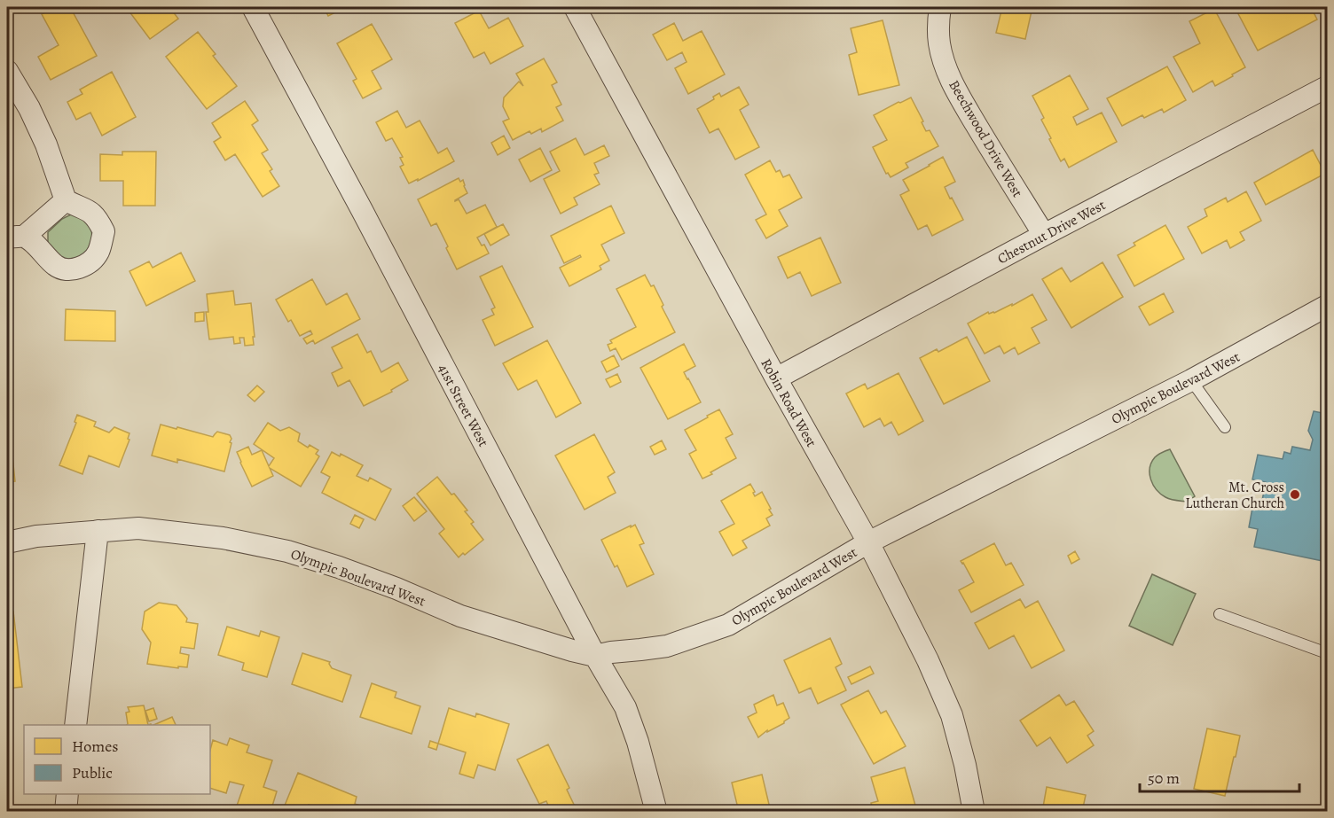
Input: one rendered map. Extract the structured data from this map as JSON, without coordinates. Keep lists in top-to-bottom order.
{
  "streets": {
    "street": [
      "Beechwood Drive West",
      "Chestnut Drive West",
      "Olympic Boulevard West",
      "Robin Road West",
      "41st Street West"
    ]
  },
  "crossings": [
    ["Beechwood Drive West", "Chestnut Drive West"],
    ["Chestnut Drive West", "Robin Road West"],
    ["Olympic Boulevard West", "Robin Road West"],
    ["Olympic Boulevard West", "41st Street West"]
  ],
  "places": ["Mt. Cross Lutheran Church"],
  "legend": ["Homes", "Public"],
  "scale_bar": "50 m"
}
